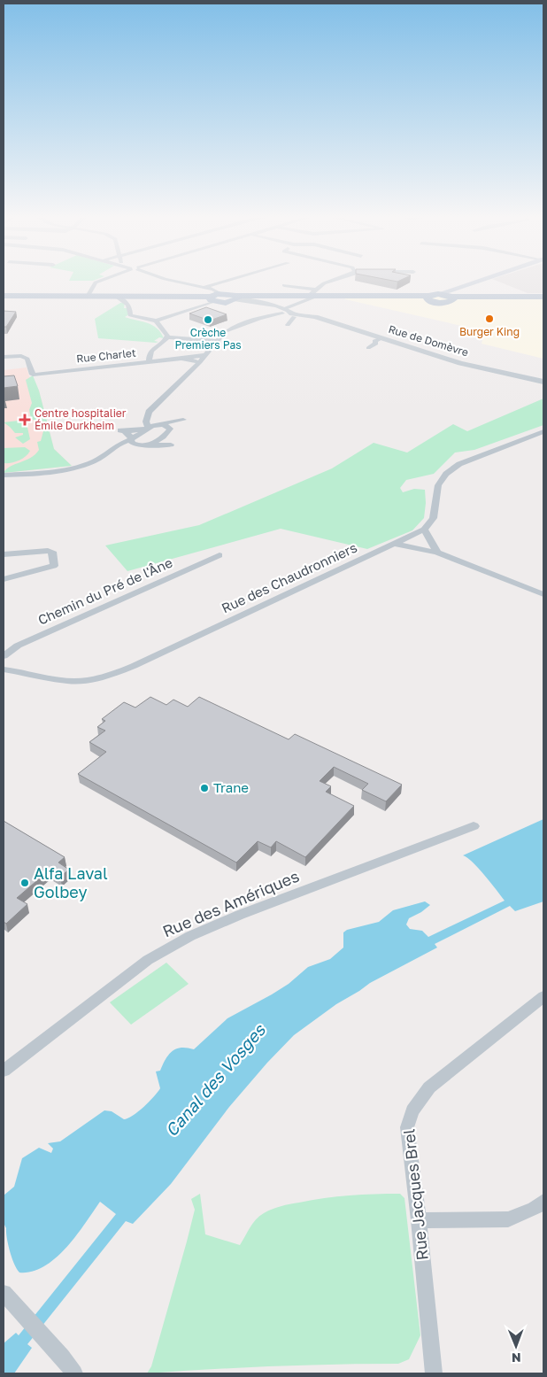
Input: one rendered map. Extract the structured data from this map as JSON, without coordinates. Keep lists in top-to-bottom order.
{
  "streets": {
    "street": [
      "Rue de Domèvre",
      "Rue Charlet",
      "Rue des Chaudronniers",
      "Chemin du Pré de l'Âne",
      "Rue des Amériques",
      "Rue Jacques Brel"
    ]
  },
  "water": ["Canal des Vosges"],
  "places": {
    "other": [
      "Burger King",
      "Crèche Premiers Pas",
      "Trane",
      "Alfa Laval Golbey"
    ],
    "health": ["Centre hospitalier Émile Durkheim"]
  },
  "north": "bottom"
}
